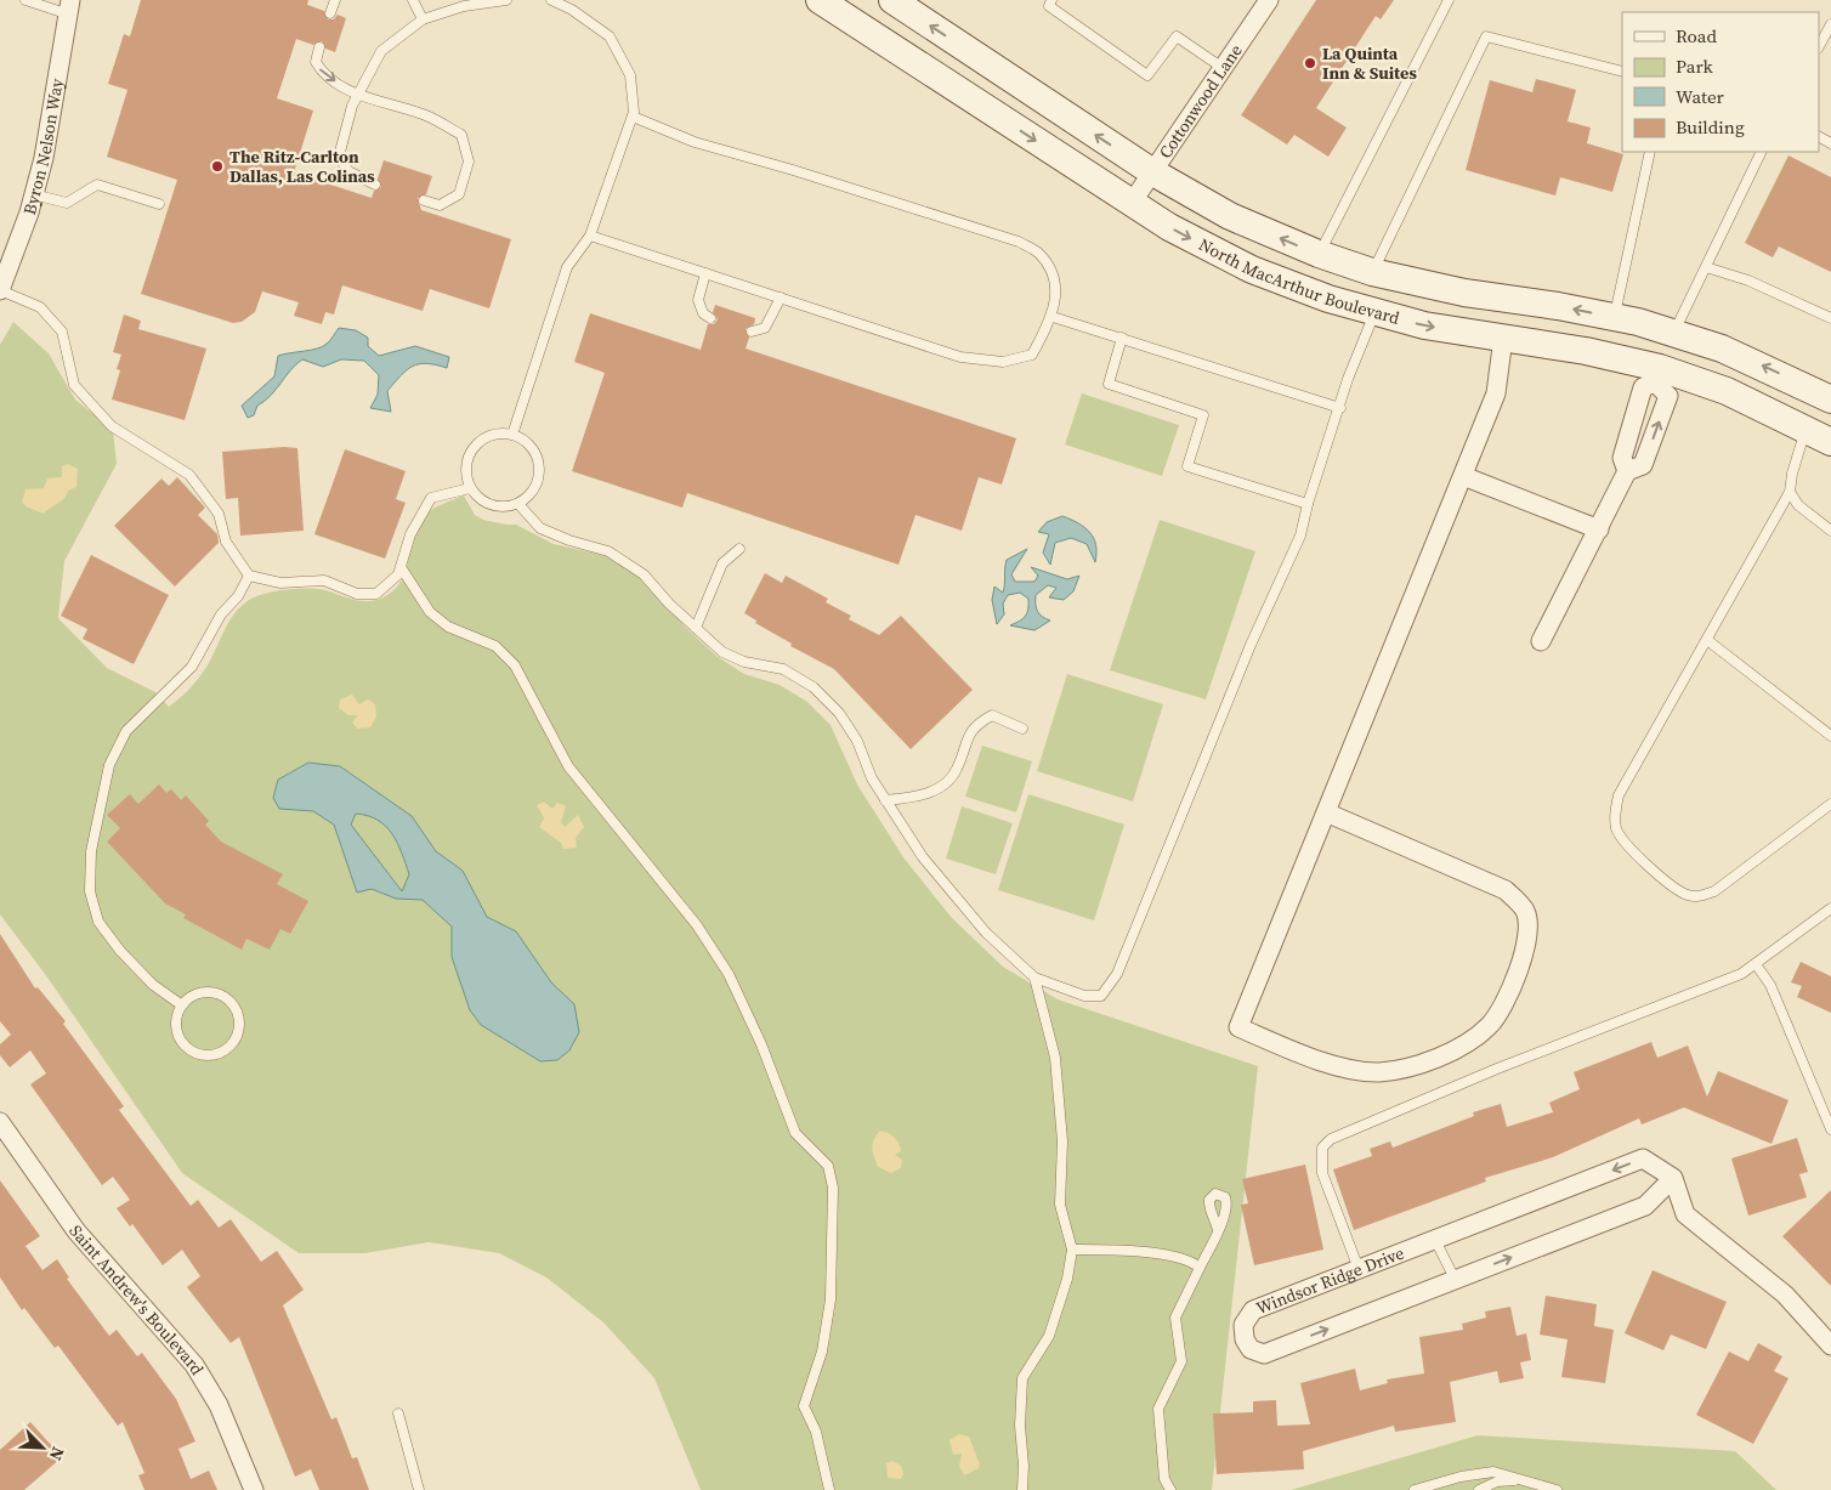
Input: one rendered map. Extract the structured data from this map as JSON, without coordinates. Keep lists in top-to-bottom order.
{
  "streets": {
    "main road": ["North MacArthur Boulevard"],
    "street": [
      "Cottonwood Lane",
      "Byron Nelson Way",
      "Windsor Ridge Drive",
      "Saint Andrew's Boulevard"
    ]
  },
  "crossings": [
    ["Cottonwood Lane", "North MacArthur Boulevard"]
  ],
  "places": ["La Quinta Inn & Suites", "The Ritz-Carlton Dallas, Las Colinas"],
  "legend": [
    "Road",
    "Park",
    "Water",
    "Building"
  ],
  "north": "bottom right"
}
